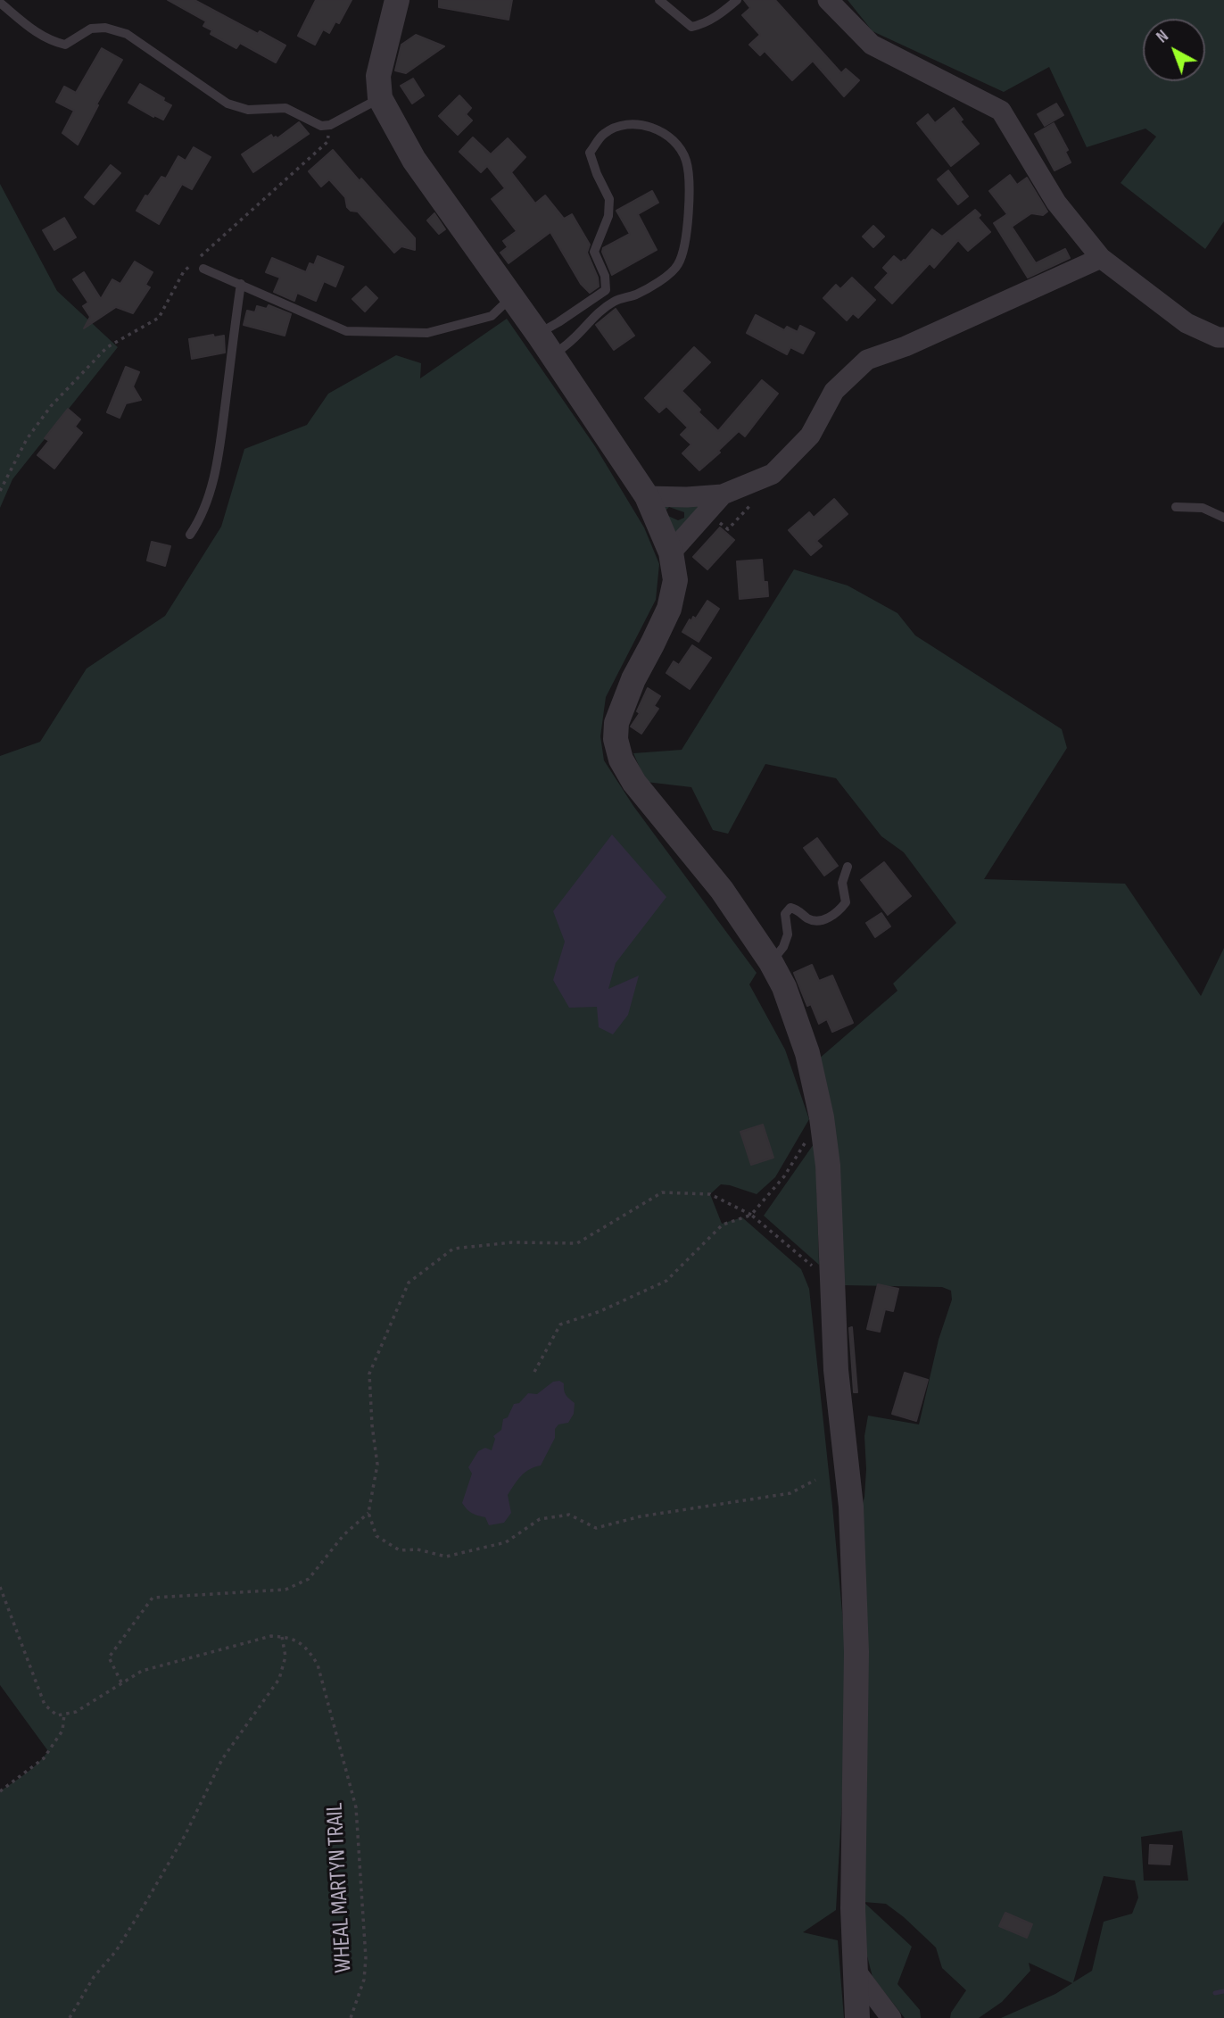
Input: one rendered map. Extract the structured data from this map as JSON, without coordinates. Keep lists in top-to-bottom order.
{
  "streets": {
    "path": ["WHEAL MARTYN TRAIL"]
  },
  "north": "top left"
}
